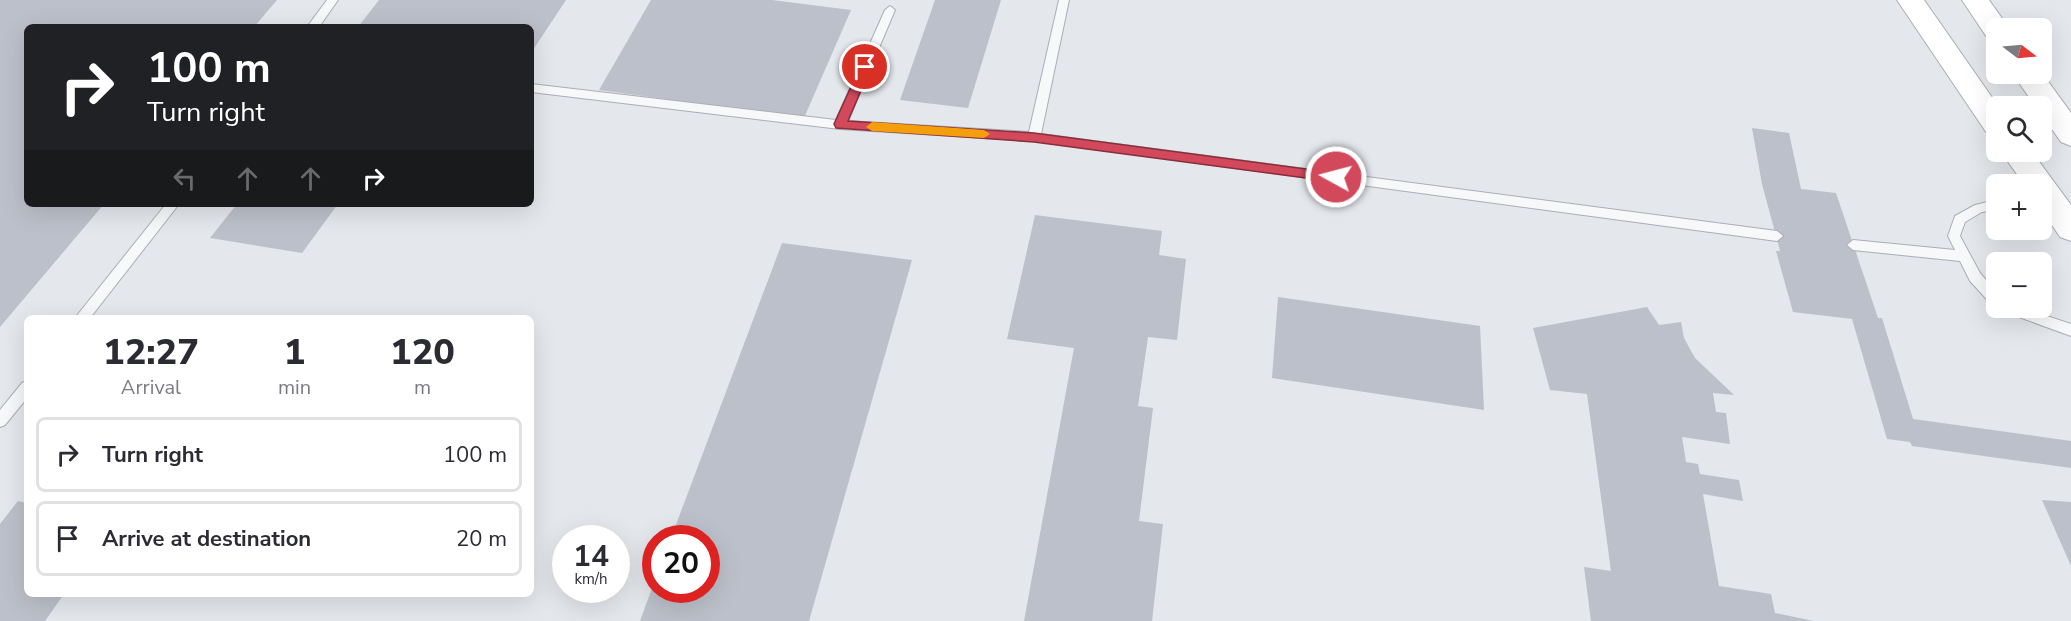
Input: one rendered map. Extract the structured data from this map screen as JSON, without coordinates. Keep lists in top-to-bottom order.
{
  "north": "right",
  "page": {
    "map_buttons": ["+", "−"],
    "turn": ["100 m", "Turn right"],
    "eta": [
      "12:27",
      "Arrival",
      "1",
      "min",
      "120",
      "m"
    ],
    "list": [
      {
        "name": "Turn right",
        "value": "100 m"
      },
      {
        "name": "Arrive at destination",
        "value": "20 m"
      }
    ],
    "speed": "14 km/h",
    "limit": "20"
  }
}
